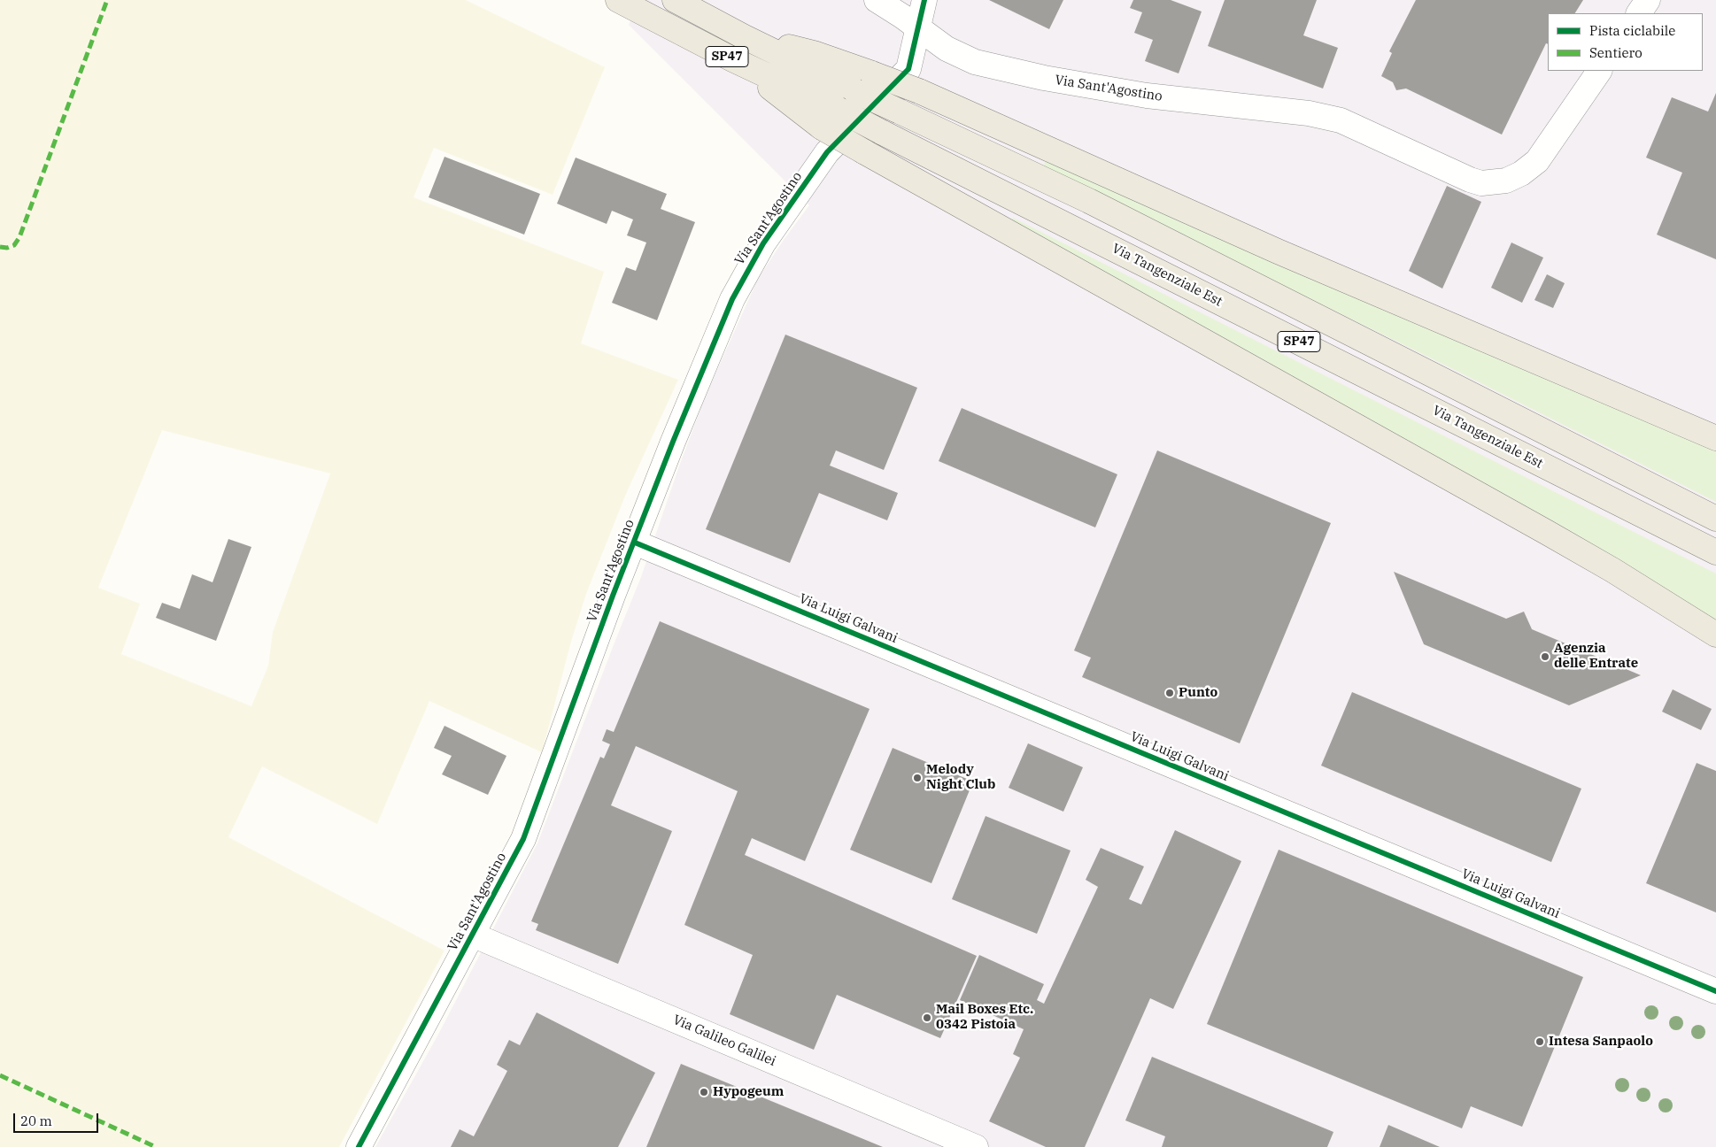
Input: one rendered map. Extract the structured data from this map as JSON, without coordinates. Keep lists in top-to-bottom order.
{
  "streets": {
    "main road": ["SP47", "Via Tangenziale Est"],
    "street": ["Via Sant'Agostino", "Via Luigi Galvani", "Via Galileo Galilei"]
  },
  "crossings": [
    ["Via Sant'Agostino", "Via Luigi Galvani"],
    ["Via Sant'Agostino", "Via Galileo Galilei"]
  ],
  "places": [
    "Agenzia delle Entrate",
    "Punto",
    "Melody Night Club",
    "Mail Boxes Etc. 0342 Pistoia",
    "Intesa Sanpaolo",
    "Hypogeum"
  ],
  "legend": ["Pista ciclabile", "Sentiero"],
  "scale_bar": "20 m"
}
